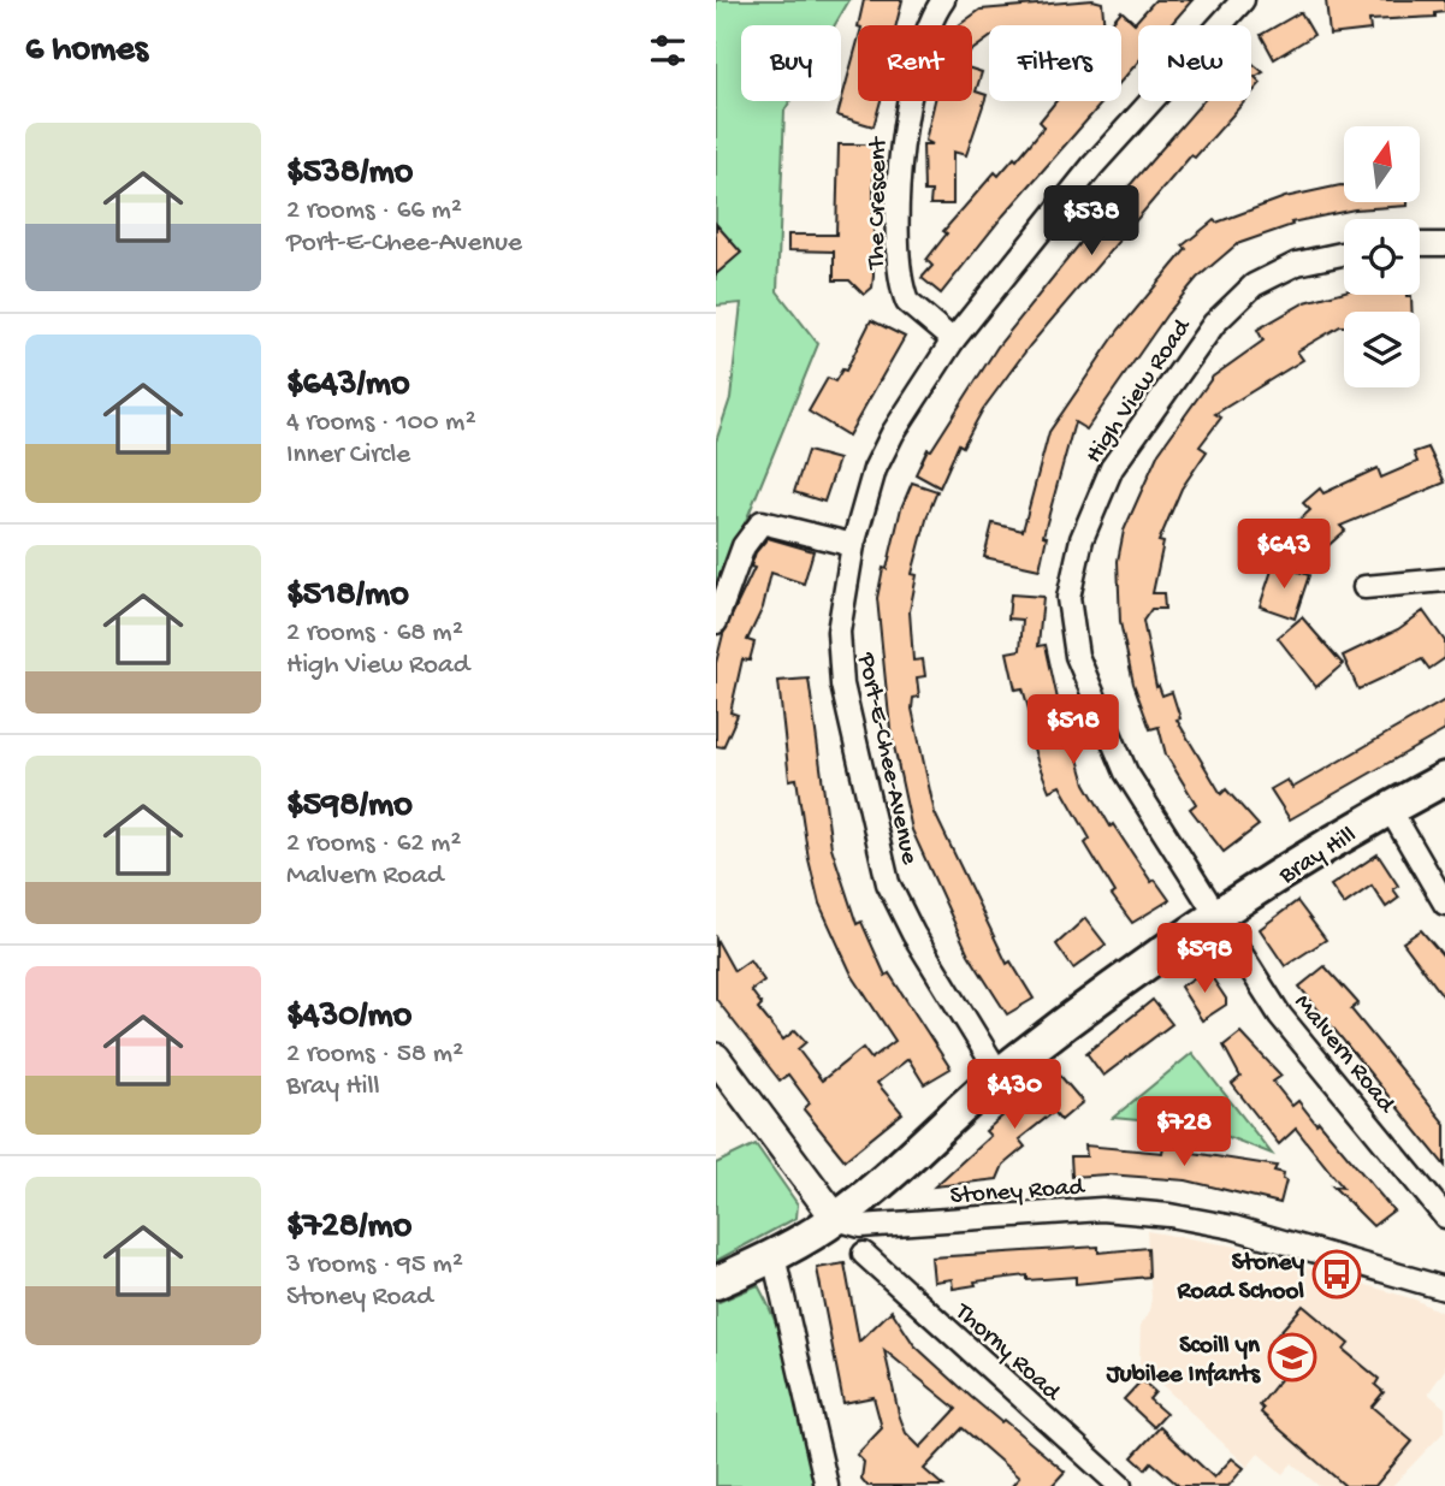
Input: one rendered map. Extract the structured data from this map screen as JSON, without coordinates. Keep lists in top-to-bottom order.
{
  "streets": {
    "highway": ["Bray Hill"],
    "street": [
      "The Crescent",
      "High View Road",
      "Port-E-Chee-Avenue",
      "Malvern Road",
      "Stoney Road",
      "Thorny Road"
    ]
  },
  "crossings": [
    ["The Crescent", "Port-E-Chee-Avenue"],
    ["High View Road", "Bray Hill"],
    ["High View Road", "Malvern Road"],
    ["Port-E-Chee-Avenue", "Bray Hill"],
    ["Bray Hill", "Malvern Road"],
    ["Bray Hill", "Stoney Road"]
  ],
  "places": {
    "bus stop": ["Stoney Road School"],
    "school or university": ["Scoill yn Jubilee Infants"]
  },
  "north": "top",
  "page": {
    "heading": "6 homes",
    "chip": [
      "Buy",
      "Rent",
      "Filters",
      "New"
    ],
    "list": [
      {
        "name": "$538/mo",
        "note": "2 rooms · 66 m² · Port-E-Chee-Avenue"
      },
      {
        "name": "$643/mo",
        "note": "4 rooms · 100 m² · Inner Circle"
      },
      {
        "name": "$518/mo",
        "note": "2 rooms · 68 m² · High View Road"
      },
      {
        "name": "$598/mo",
        "note": "2 rooms · 62 m² · Malvern Road"
      },
      {
        "name": "$430/mo",
        "note": "2 rooms · 58 m² · Bray Hill"
      },
      {
        "name": "$728/mo",
        "note": "3 rooms · 95 m² · Stoney Road"
      }
    ],
    "price": [
      "$538",
      "$643",
      "$518",
      "$598",
      "$430",
      "$728"
    ]
  }
}
